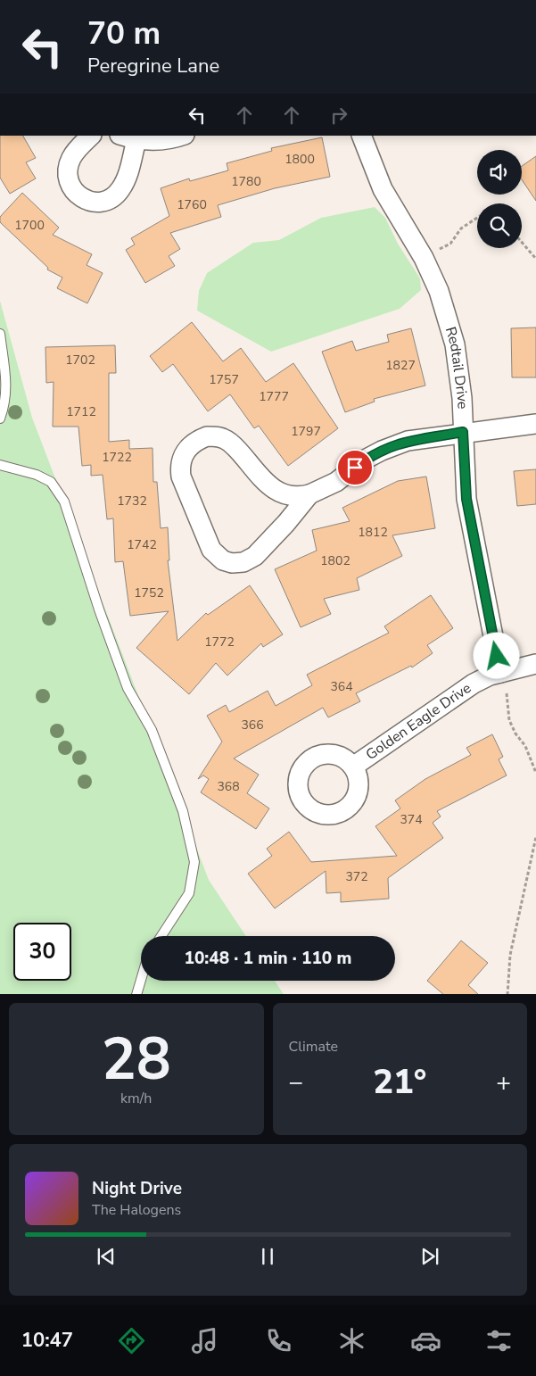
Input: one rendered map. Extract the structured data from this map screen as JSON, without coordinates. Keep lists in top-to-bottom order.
{
  "streets": {
    "street": ["Redtail Drive", "Golden Eagle Drive"]
  },
  "crossings": [
    ["Redtail Drive", "Golden Eagle Drive"]
  ],
  "house_numbers": [
    "1800",
    "1780",
    "1760",
    "1700",
    "1702",
    "1827",
    "1757",
    "1777",
    "1712",
    "1797",
    "1722",
    "1732",
    "1812",
    "1742",
    "1802",
    "1752",
    "1772",
    "364",
    "366",
    "368",
    "374",
    "372"
  ],
  "page": {
    "turn": ["70 m", "Peregrine Lane"],
    "limit": "30",
    "trip": "10:48 · 1 min · 110 m",
    "tile": [
      ["28", "km/h"],
      "Climate"
    ],
    "heat": ["−", "21°", "+"],
    "song": ["Night Drive", "The Halogens"],
    "tabs": "10:47"
  }
}
